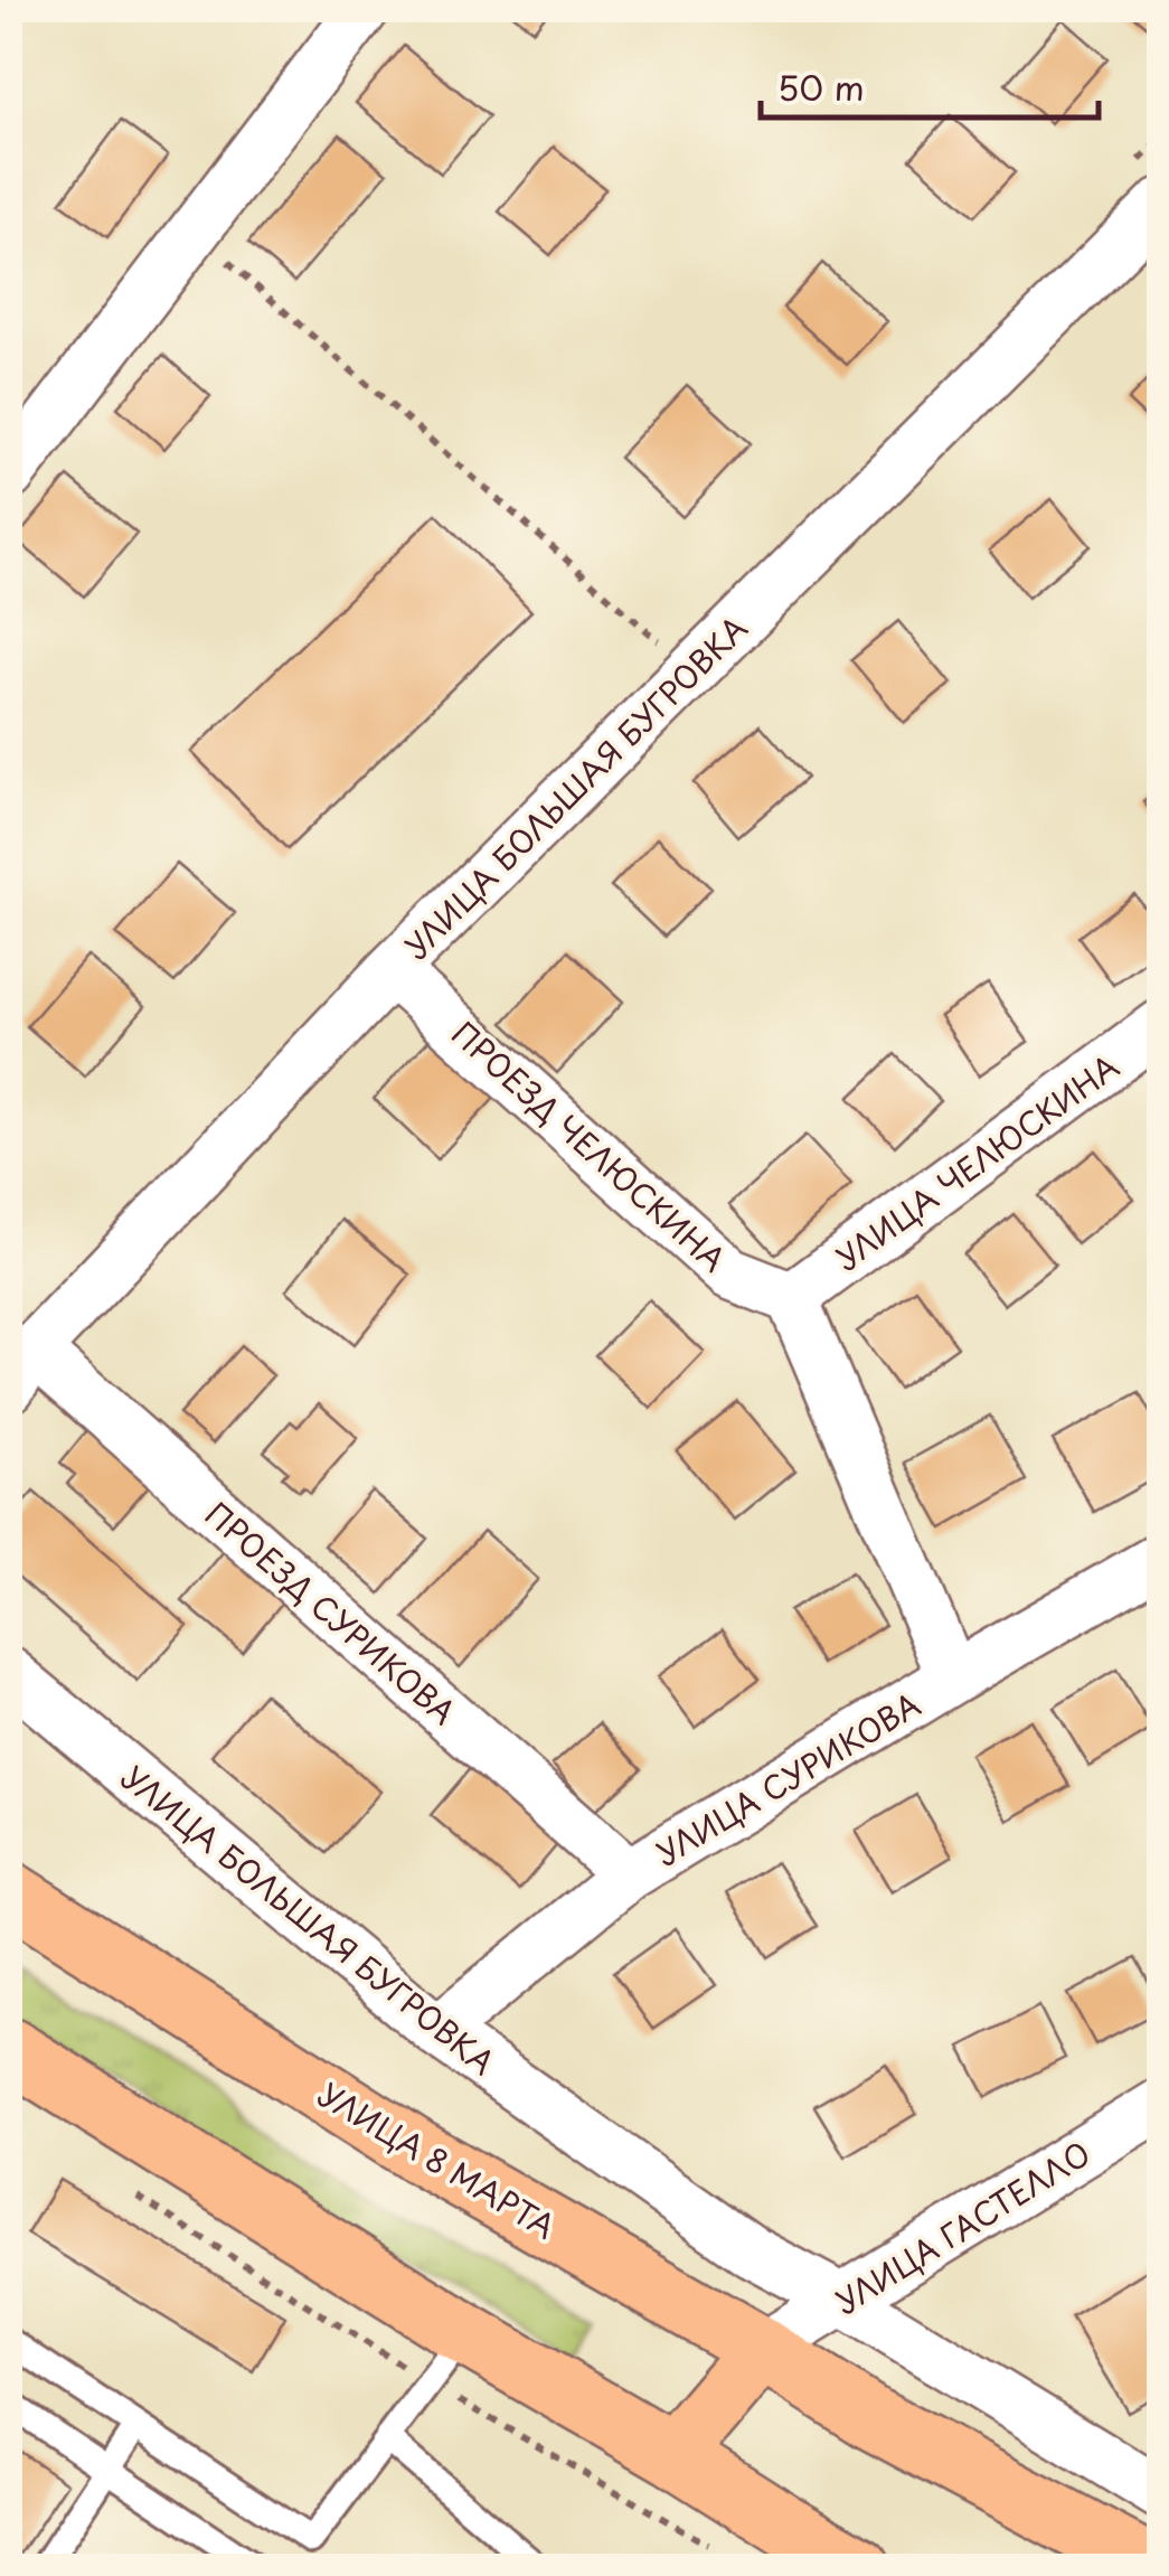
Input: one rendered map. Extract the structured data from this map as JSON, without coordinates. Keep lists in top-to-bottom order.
{
  "streets": {
    "main road": ["УЛИЦА 8 МАРТА"],
    "street": [
      "УЛИЦА БОЛЬШАЯ БУГРОВКА",
      "ПРОЕЗД ЧЕЛЮСКИНА",
      "УЛИЦА ЧЕЛЮСКИНА",
      "ПРОЕЗД СУРИКОВА",
      "УЛИЦА СУРИКОВА",
      "УЛИЦА ГАСТЕЛЛО"
    ]
  },
  "crossings": [
    ["УЛИЦА БОЛЬШАЯ БУГРОВКА", "ПРОЕЗД ЧЕЛЮСКИНА"],
    ["УЛИЦА БОЛЬШАЯ БУГРОВКА", "ПРОЕЗД СУРИКОВА"],
    ["УЛИЦА БОЛЬШАЯ БУГРОВКА", "УЛИЦА СУРИКОВА"],
    ["УЛИЦА БОЛЬШАЯ БУГРОВКА", "УЛИЦА ГАСТЕЛЛО"],
    ["ПРОЕЗД ЧЕЛЮСКИНА", "УЛИЦА ЧЕЛЮСКИНА"],
    ["ПРОЕЗД СУРИКОВА", "УЛИЦА СУРИКОВА"],
    ["УЛИЦА 8 МАРТА", "УЛИЦА ГАСТЕЛЛО"]
  ],
  "scale_bar": "50 m"
}
